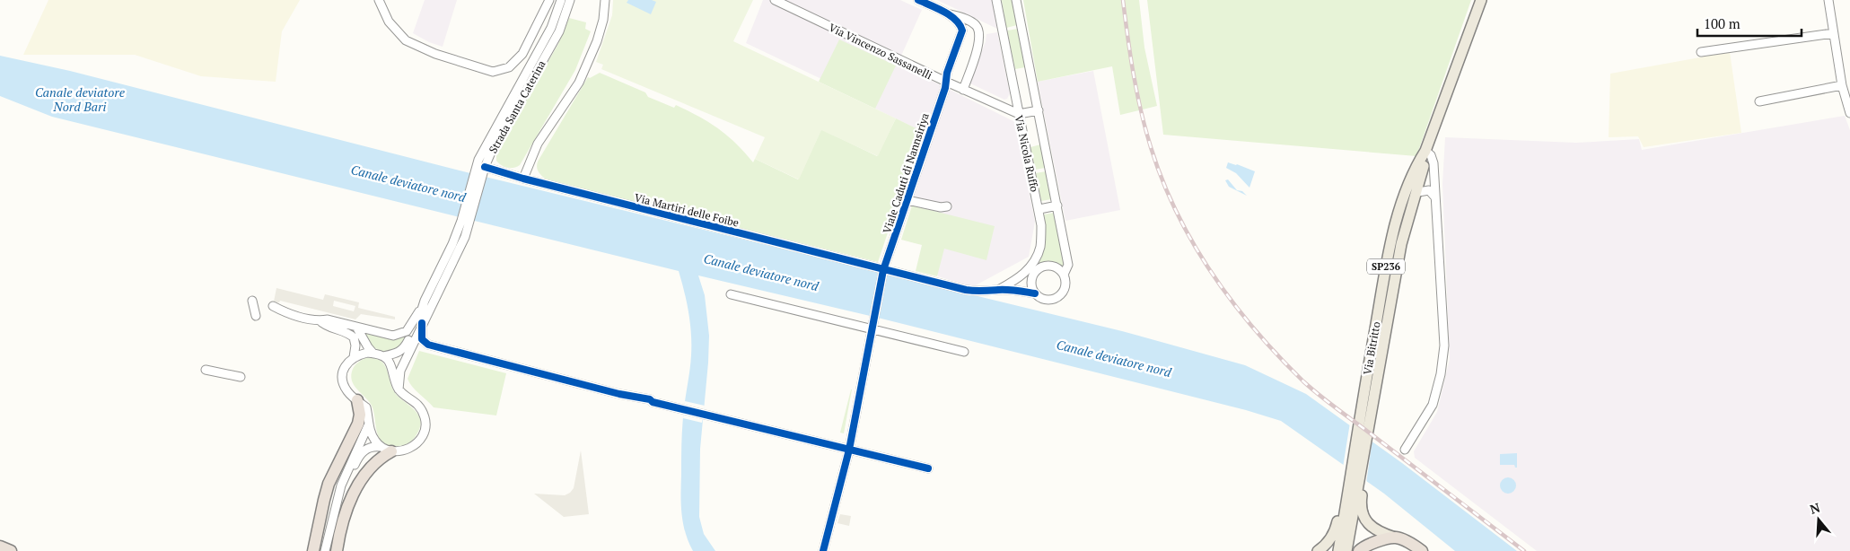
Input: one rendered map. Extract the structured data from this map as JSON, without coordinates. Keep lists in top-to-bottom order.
{
  "streets": {
    "main road": ["SP236", "Via Bitritto"],
    "street": [
      "Via Vincenzo Sassanelli",
      "Strada Santa Caterina",
      "Via Nicola Ruffo",
      "Viale Caduti di Nannsiriya",
      "Via Martiri delle Foibe"
    ]
  },
  "crossings": [
    ["Via Vincenzo Sassanelli", "Via Nicola Ruffo"],
    ["Via Vincenzo Sassanelli", "Viale Caduti di Nannsiriya"],
    ["Strada Santa Caterina", "Via Martiri delle Foibe"],
    ["Via Nicola Ruffo", "Via Martiri delle Foibe"],
    ["Viale Caduti di Nannsiriya", "Via Martiri delle Foibe"]
  ],
  "water": ["Canale deviatore Nord Bari", "Canale deviatore nord"],
  "scale_bar": "100 m",
  "north": "top"
}
